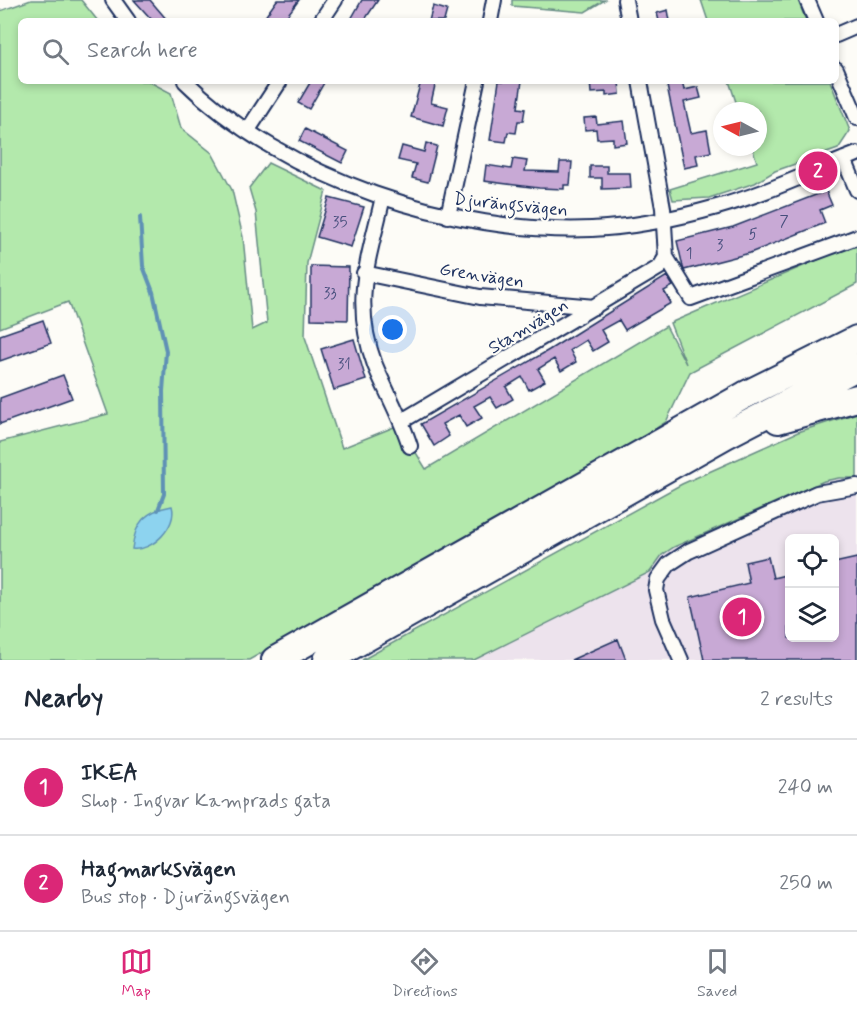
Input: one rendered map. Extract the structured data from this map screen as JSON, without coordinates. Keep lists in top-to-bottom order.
{
  "streets": {
    "street": ["Djurängsvägen", "Grenvägen", "Stamvägen"]
  },
  "crossings": [
    ["Grenvägen", "Stamvägen"]
  ],
  "house_numbers": [
    "7",
    "35",
    "5",
    "3",
    "1",
    "33",
    "31"
  ],
  "north": "left",
  "page": {
    "search": "Search here",
    "pins": ["2", "1"],
    "heading": ["Nearby", "2 results"],
    "list": [
      {
        "mark": "1",
        "name": "IKEA",
        "note": "Shop · Ingvar Kamprads gata",
        "value": "240 m"
      },
      {
        "mark": "2",
        "name": "Hagmarksvägen",
        "note": "Bus stop · Djurängsvägen",
        "value": "250 m"
      }
    ],
    "nav": ["Map", "Directions", "Saved"]
  }
}
